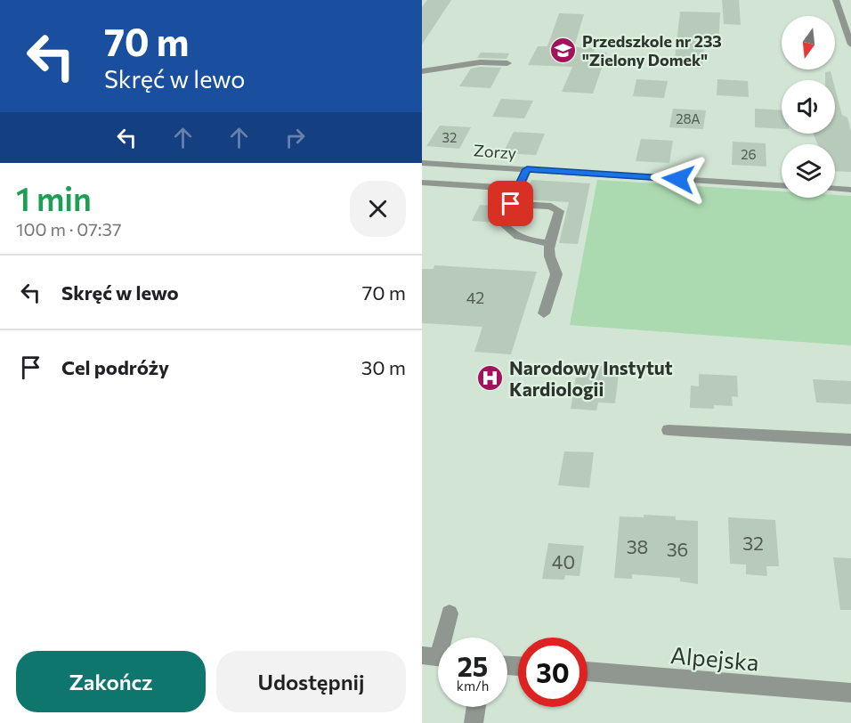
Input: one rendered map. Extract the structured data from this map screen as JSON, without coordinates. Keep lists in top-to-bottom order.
{
  "streets": {
    "street": ["Zorzy", "Alpejska"]
  },
  "places": {
    "school or university": ["Przedszkole nr 233 \"Zielony Domek\""],
    "hospital": ["Narodowy Instytut Kardiologii"]
  },
  "house_numbers": [
    "28A",
    "32",
    "26",
    "42",
    "32",
    "38",
    "36",
    "40"
  ],
  "north": "bottom",
  "page": {
    "turn": ["70 m", "Skręć w lewo"],
    "heading": ["1 min", "100 m · 07:37"],
    "list": [
      {
        "name": "Skręć w lewo",
        "value": "70 m"
      },
      {
        "name": "Cel podróży",
        "value": "30 m"
      }
    ],
    "speed": "25 km/h",
    "limit": "30",
    "buttons": ["Zakończ", "Udostępnij"]
  }
}
